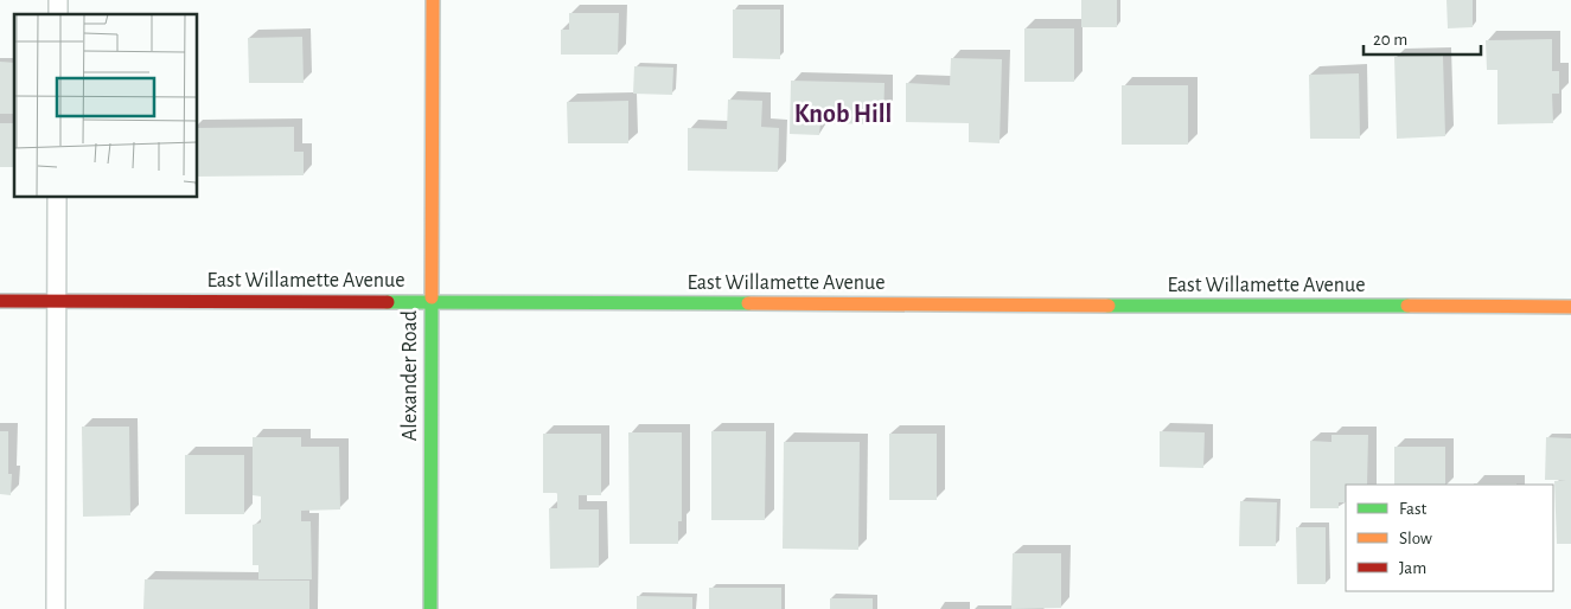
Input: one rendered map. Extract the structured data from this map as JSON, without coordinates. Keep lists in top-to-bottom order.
{
  "streets": {
    "street": ["East Willamette Avenue", "Alexander Road"]
  },
  "crossings": [
    ["East Willamette Avenue", "Alexander Road"]
  ],
  "districts": ["Knob Hill"],
  "legend": ["Fast", "Slow", "Jam"],
  "scale_bar": "20 m"
}
